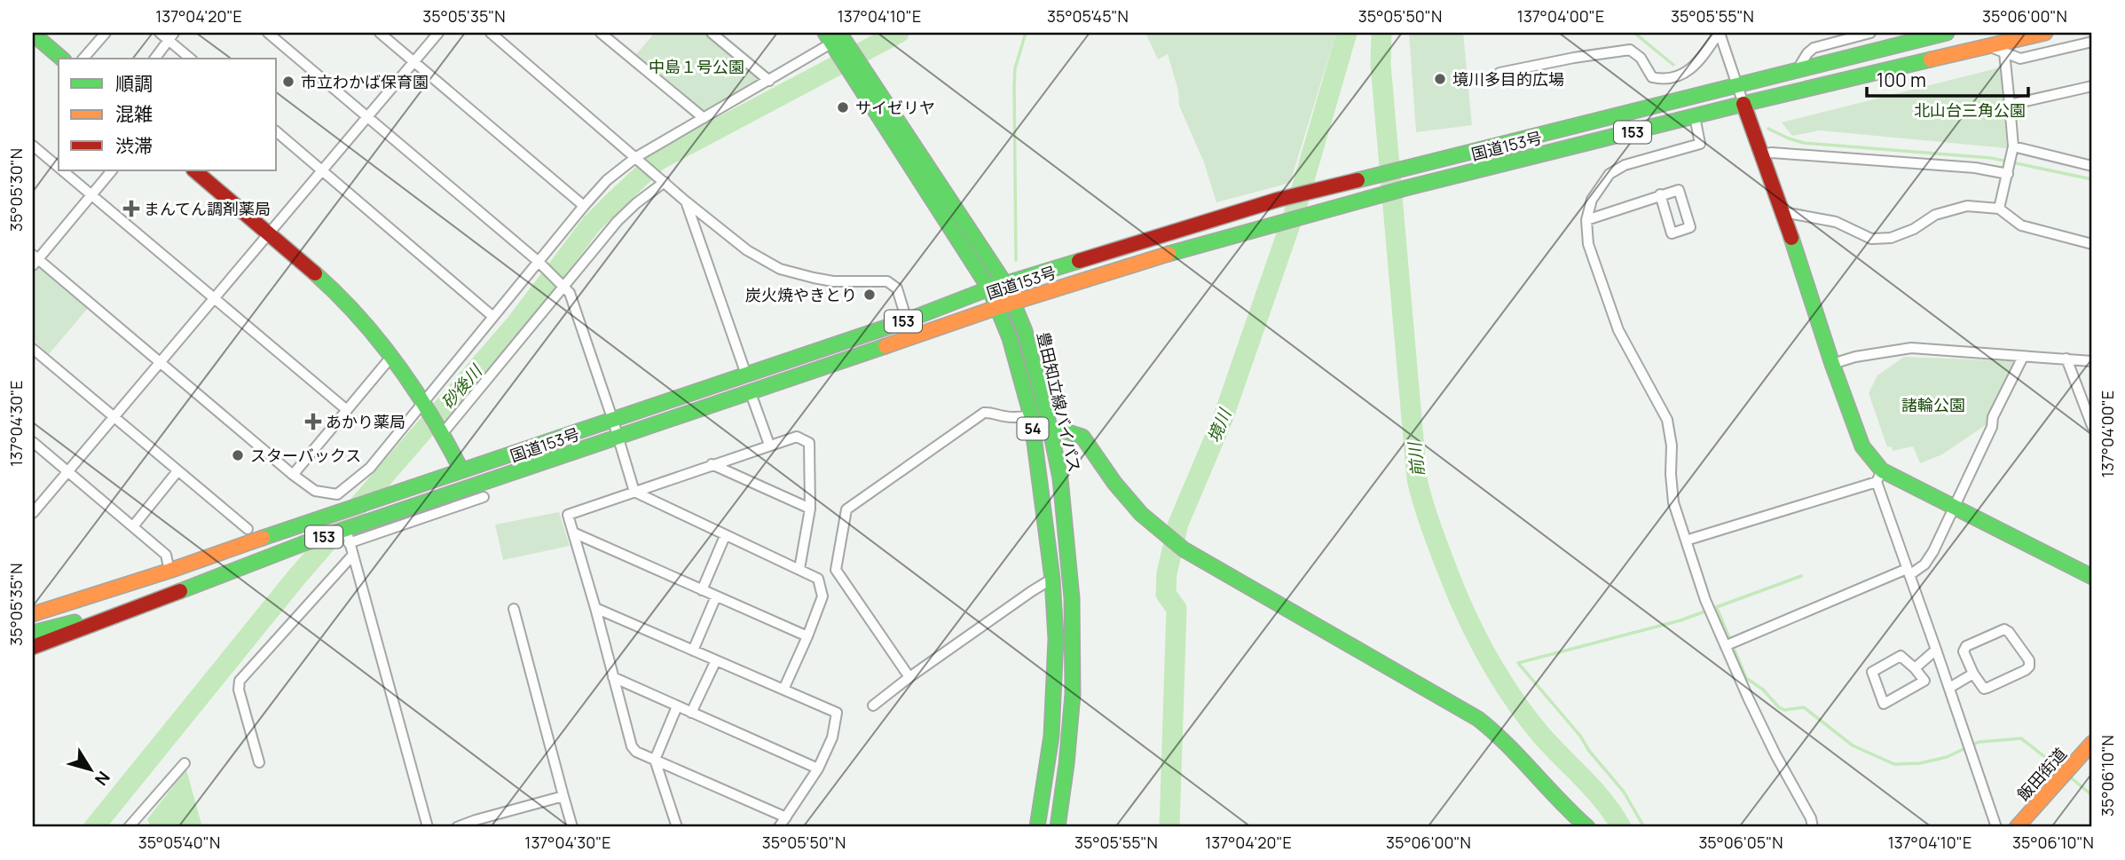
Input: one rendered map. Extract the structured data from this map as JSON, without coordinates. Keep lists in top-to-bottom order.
{
  "streets": {
    "main road": [
      "153",
      "国道153号",
      "豊田知立線バイパス",
      "54",
      "飯田街道"
    ]
  },
  "crossings": [
    ["153", "国道153号"],
    ["国道153号", "豊田知立線バイパス"]
  ],
  "water": ["砂後川", "境川", "前川"],
  "parks": ["中島１号公園", "北山台三角公園", "諸輪公園"],
  "places": {
    "other": [
      "境川多目的広場",
      "市立わかば保育園",
      "サイゼリヤ",
      "炭火焼やきとり",
      "スターバックス"
    ],
    "health": ["まんてん調剤薬局", "あかり薬局"]
  },
  "legend": ["順調", "混雑", "渋滞"],
  "scale_bar": "100 m",
  "north": "bottom right",
  "coordinates": [
    "137°04'20\"E",
    "35°05'35\"N",
    "137°04'10\"E",
    "35°05'45\"N",
    "35°05'50\"N",
    "137°04'00\"E",
    "35°05'55\"N",
    "35°06'00\"N",
    "35°05'30\"N",
    "137°04'30\"E",
    "35°06'10\"N",
    "35°05'40\"N",
    "35°06'05\"N"
  ]
}
